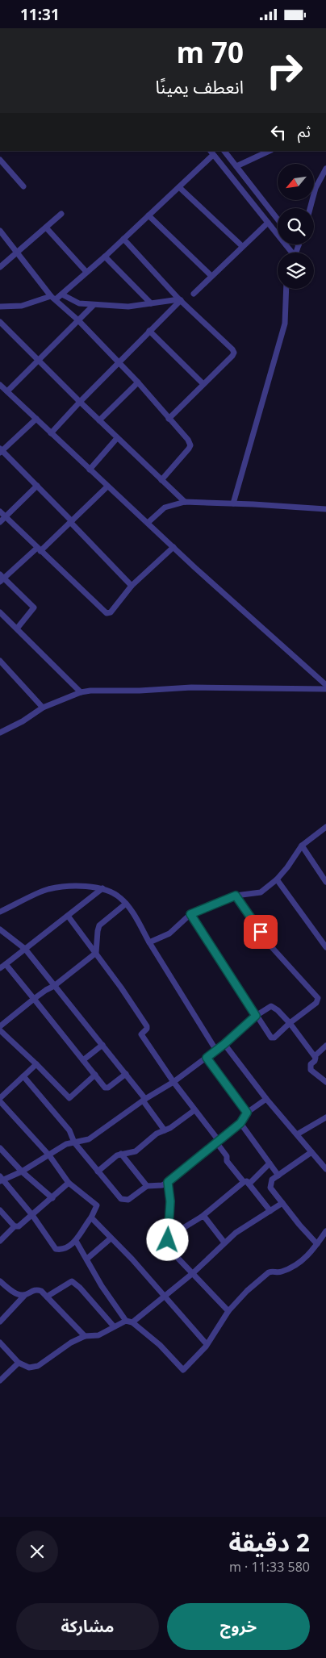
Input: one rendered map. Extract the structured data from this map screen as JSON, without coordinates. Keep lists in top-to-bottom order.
{
  "north": "bottom left",
  "page": {
    "status": "11:31",
    "turn": ["70 m", "انعطف يمينًا"],
    "then": "ثم",
    "heading": ["2 دقيقة", "580 m · 11:33"],
    "buttons": ["خروج", "مشاركة"]
  }
}
